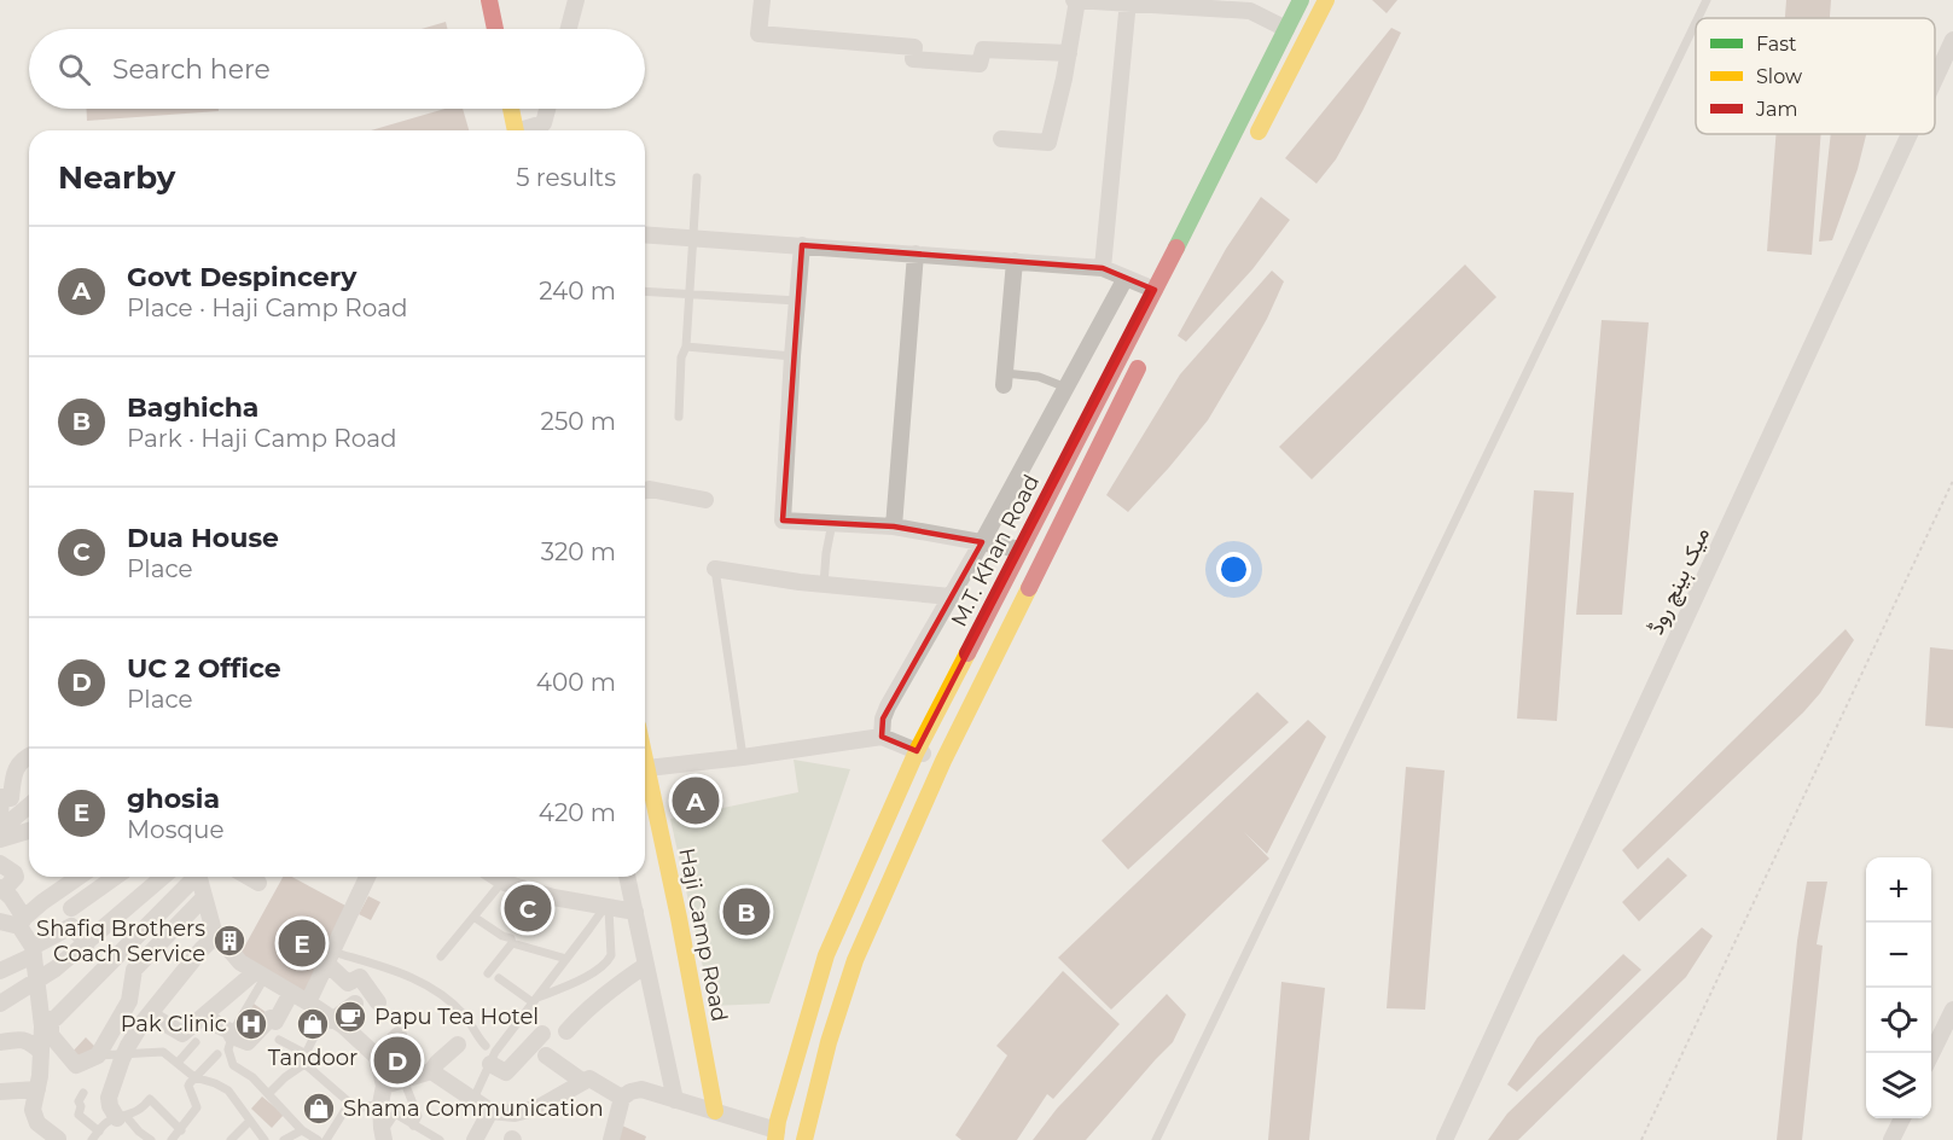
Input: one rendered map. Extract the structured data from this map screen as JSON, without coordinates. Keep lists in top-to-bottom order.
{
  "streets": {
    "main road": ["M.T. Khan Road", "Haji Camp Road"],
    "street": ["میک ہینچ روڈ"]
  },
  "places": {
    "building": ["Shafiq Brothers Coach Service"],
    "cafe": ["Papu Tea Hotel"],
    "hospital": ["Pak Clinic"],
    "shop": ["Tandoor", "Shama Communication"]
  },
  "legend": ["Fast", "Slow", "Jam"],
  "page": {
    "search": "Search here",
    "heading": ["Nearby", "5 results"],
    "list": [
      {
        "mark": "A",
        "name": "Govt Despincery",
        "note": "Place · Haji Camp Road",
        "value": "240 m"
      },
      {
        "mark": "B",
        "name": "Baghicha",
        "note": "Park · Haji Camp Road",
        "value": "250 m"
      },
      {
        "mark": "C",
        "name": "Dua House",
        "note": "Place",
        "value": "320 m"
      },
      {
        "mark": "D",
        "name": "UC 2 Office",
        "note": "Place",
        "value": "400 m"
      },
      {
        "mark": "E",
        "name": "ghosia",
        "note": "Mosque",
        "value": "420 m"
      }
    ],
    "pins": [
      "A",
      "C",
      "B",
      "E",
      "D"
    ],
    "map_buttons": ["+", "−"]
  }
}
